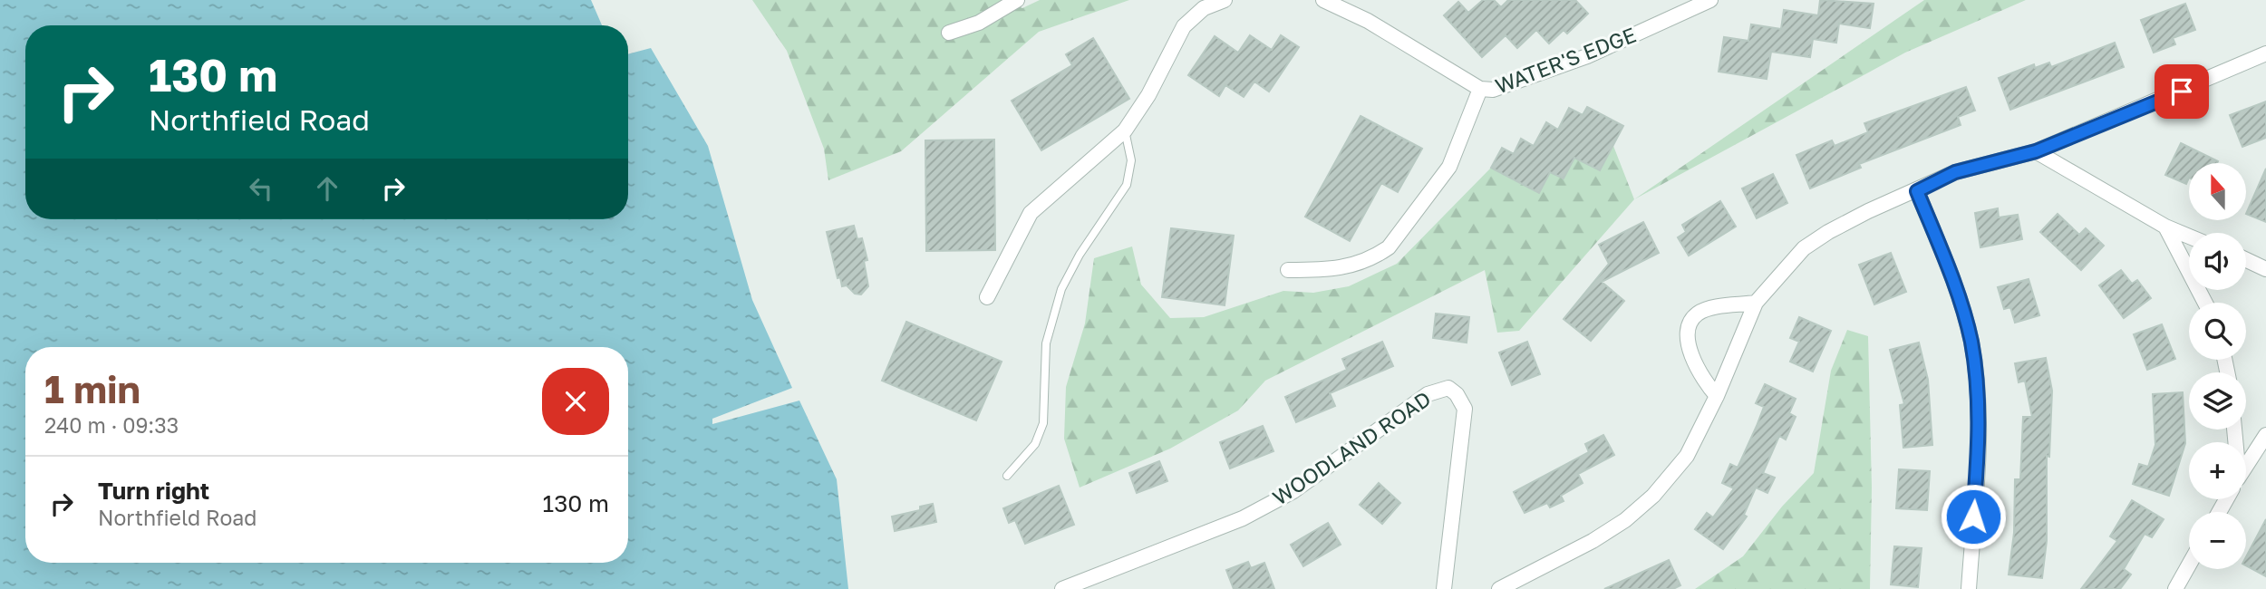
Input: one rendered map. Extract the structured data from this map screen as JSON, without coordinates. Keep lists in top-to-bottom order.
{
  "streets": {
    "street": ["WATER'S EDGE", "WOODLAND ROAD"]
  },
  "north": "top",
  "page": {
    "turn": ["130 m", "Northfield Road"],
    "map_buttons": ["+", "−"],
    "heading": ["1 min", "240 m · 09:33"],
    "list": [
      {
        "name": "Turn right",
        "note": "Northfield Road",
        "value": "130 m"
      }
    ]
  }
}
